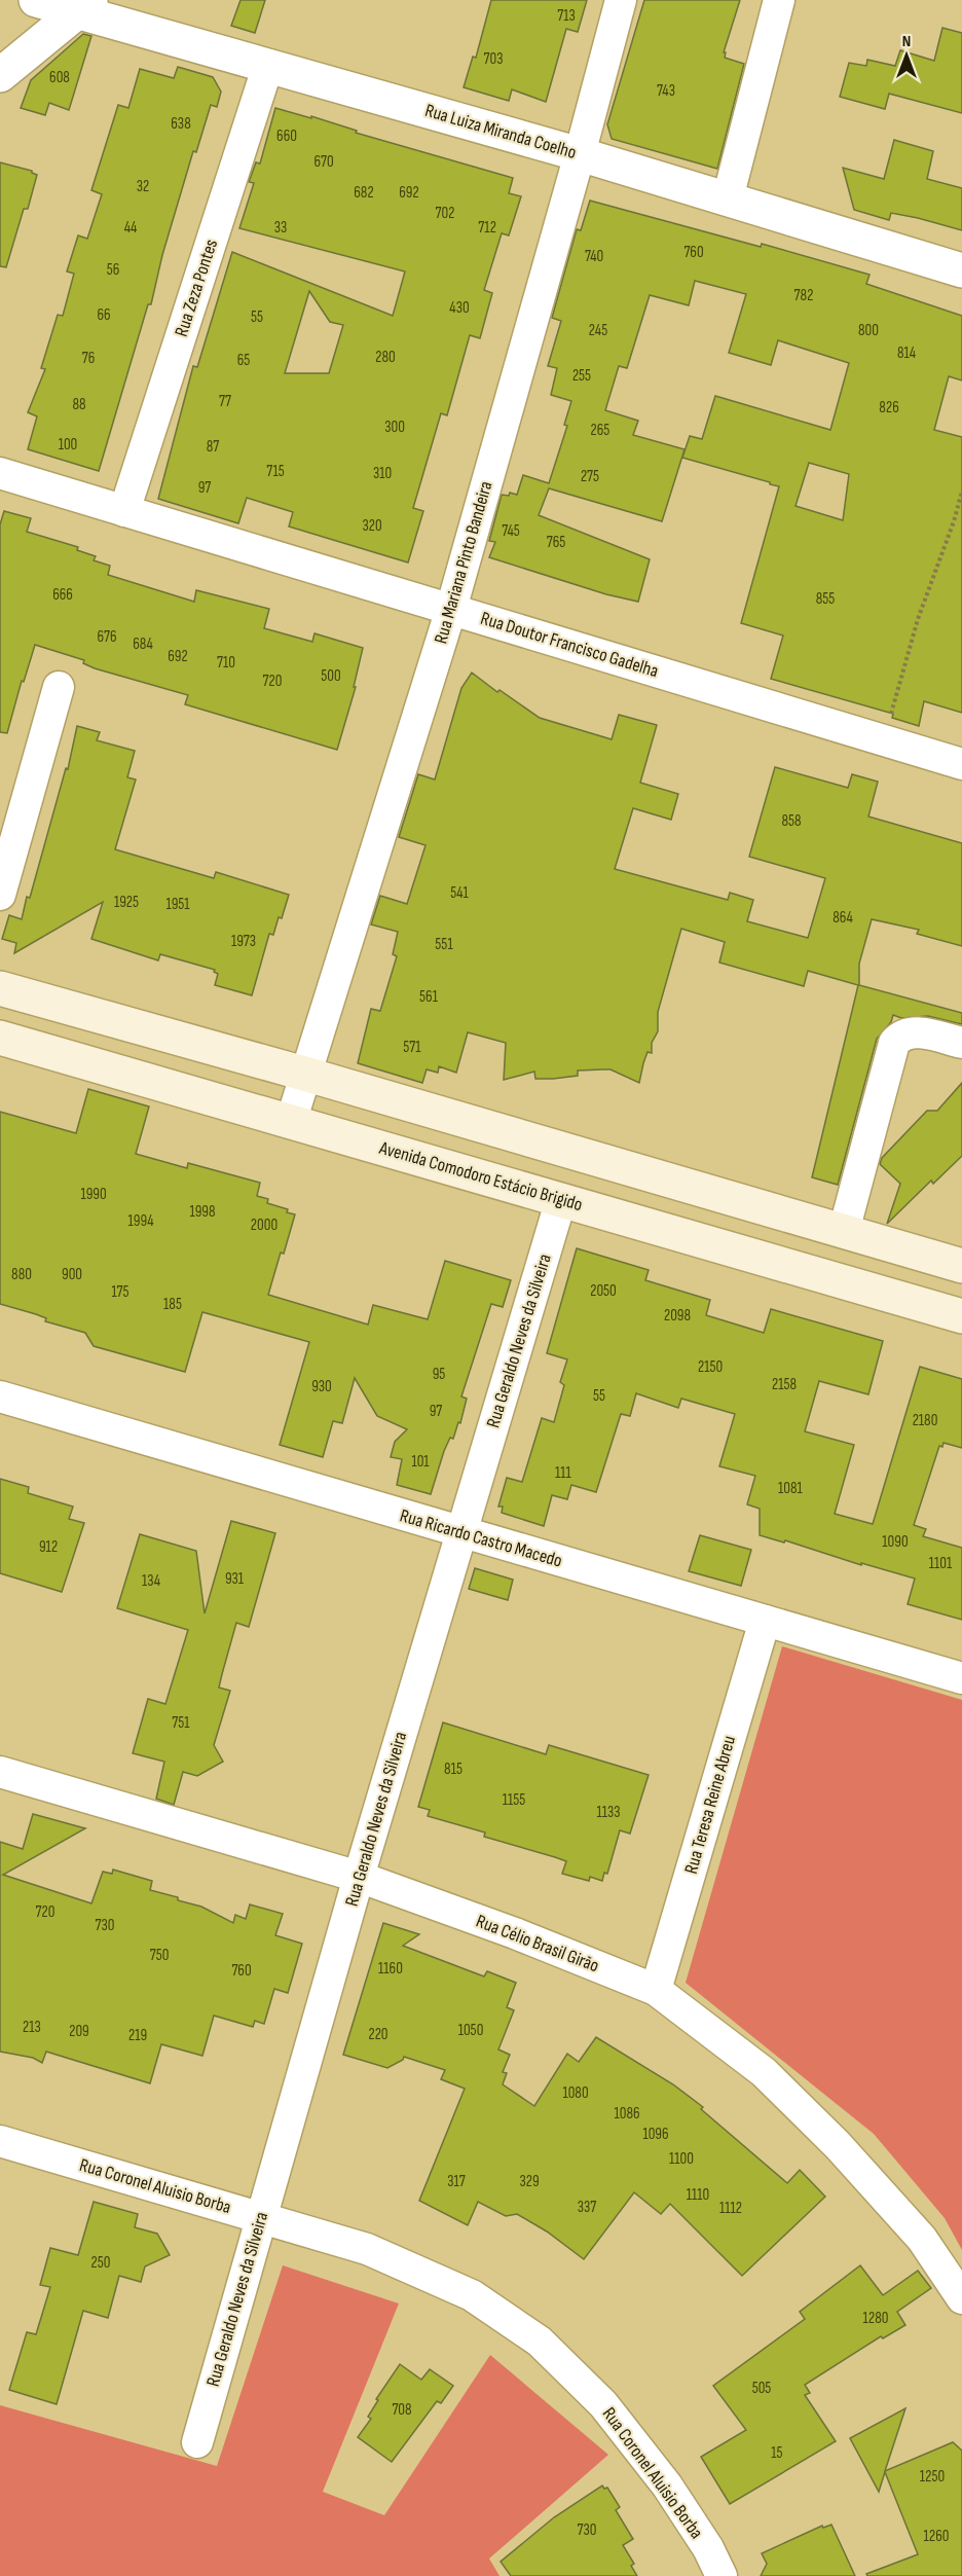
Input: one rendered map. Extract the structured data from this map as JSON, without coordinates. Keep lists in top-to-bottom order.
{
  "streets": {
    "main road": ["Avenida Comodoro Estácio Brigido"],
    "street": [
      "Rua Luiza Miranda Coelho",
      "Rua Zeza Pontes",
      "Rua Mariana Pinto Bandeira",
      "Rua Doutor Francisco Gadelha",
      "Rua Geraldo Neves da Silveira",
      "Rua Ricardo Castro Macedo",
      "Rua Teresa Reine Abreu",
      "Rua Célio Brasil Girão",
      "Rua Coronel Aluisio Borba"
    ]
  },
  "crossings": [
    ["Rua Luiza Miranda Coelho", "Rua Zeza Pontes"],
    ["Rua Luiza Miranda Coelho", "Rua Mariana Pinto Bandeira"],
    ["Rua Zeza Pontes", "Rua Doutor Francisco Gadelha"],
    ["Rua Mariana Pinto Bandeira", "Rua Doutor Francisco Gadelha"],
    ["Rua Mariana Pinto Bandeira", "Avenida Comodoro Estácio Brigido"],
    ["Avenida Comodoro Estácio Brigido", "Rua Geraldo Neves da Silveira"],
    ["Rua Geraldo Neves da Silveira", "Rua Ricardo Castro Macedo"],
    ["Rua Geraldo Neves da Silveira", "Rua Célio Brasil Girão"],
    ["Rua Geraldo Neves da Silveira", "Rua Coronel Aluisio Borba"],
    ["Rua Ricardo Castro Macedo", "Rua Teresa Reine Abreu"],
    ["Rua Teresa Reine Abreu", "Rua Célio Brasil Girão"]
  ],
  "house_numbers": [
    "713",
    "703",
    "608",
    "743",
    "638",
    "660",
    "670",
    "32",
    "682",
    "692",
    "702",
    "44",
    "33",
    "712",
    "760",
    "740",
    "56",
    "782",
    "430",
    "66",
    "55",
    "245",
    "800",
    "814",
    "280",
    "76",
    "65",
    "255",
    "77",
    "88",
    "826",
    "300",
    "265",
    "100",
    "87",
    "715",
    "310",
    "275",
    "97",
    "320",
    "745",
    "765",
    "666",
    "855",
    "676",
    "684",
    "692",
    "710",
    "500",
    "720",
    "858",
    "541",
    "1925",
    "1951",
    "864",
    "1973",
    "551",
    "561",
    "571",
    "1990",
    "1998",
    "1994",
    "2000",
    "880",
    "900",
    "2050",
    "175",
    "185",
    "2098",
    "2150",
    "95",
    "2158",
    "930",
    "55",
    "97",
    "2180",
    "101",
    "111",
    "1081",
    "1090",
    "912",
    "1101",
    "931",
    "134",
    "751",
    "815",
    "1155",
    "1133",
    "720",
    "730",
    "750",
    "1160",
    "760",
    "213",
    "1050",
    "209",
    "220",
    "219",
    "1080",
    "1086",
    "1096",
    "1100",
    "317",
    "329",
    "1110",
    "337",
    "1112",
    "250",
    "1280",
    "505",
    "708",
    "15",
    "1250",
    "730",
    "1260"
  ],
  "north": "top"
}
